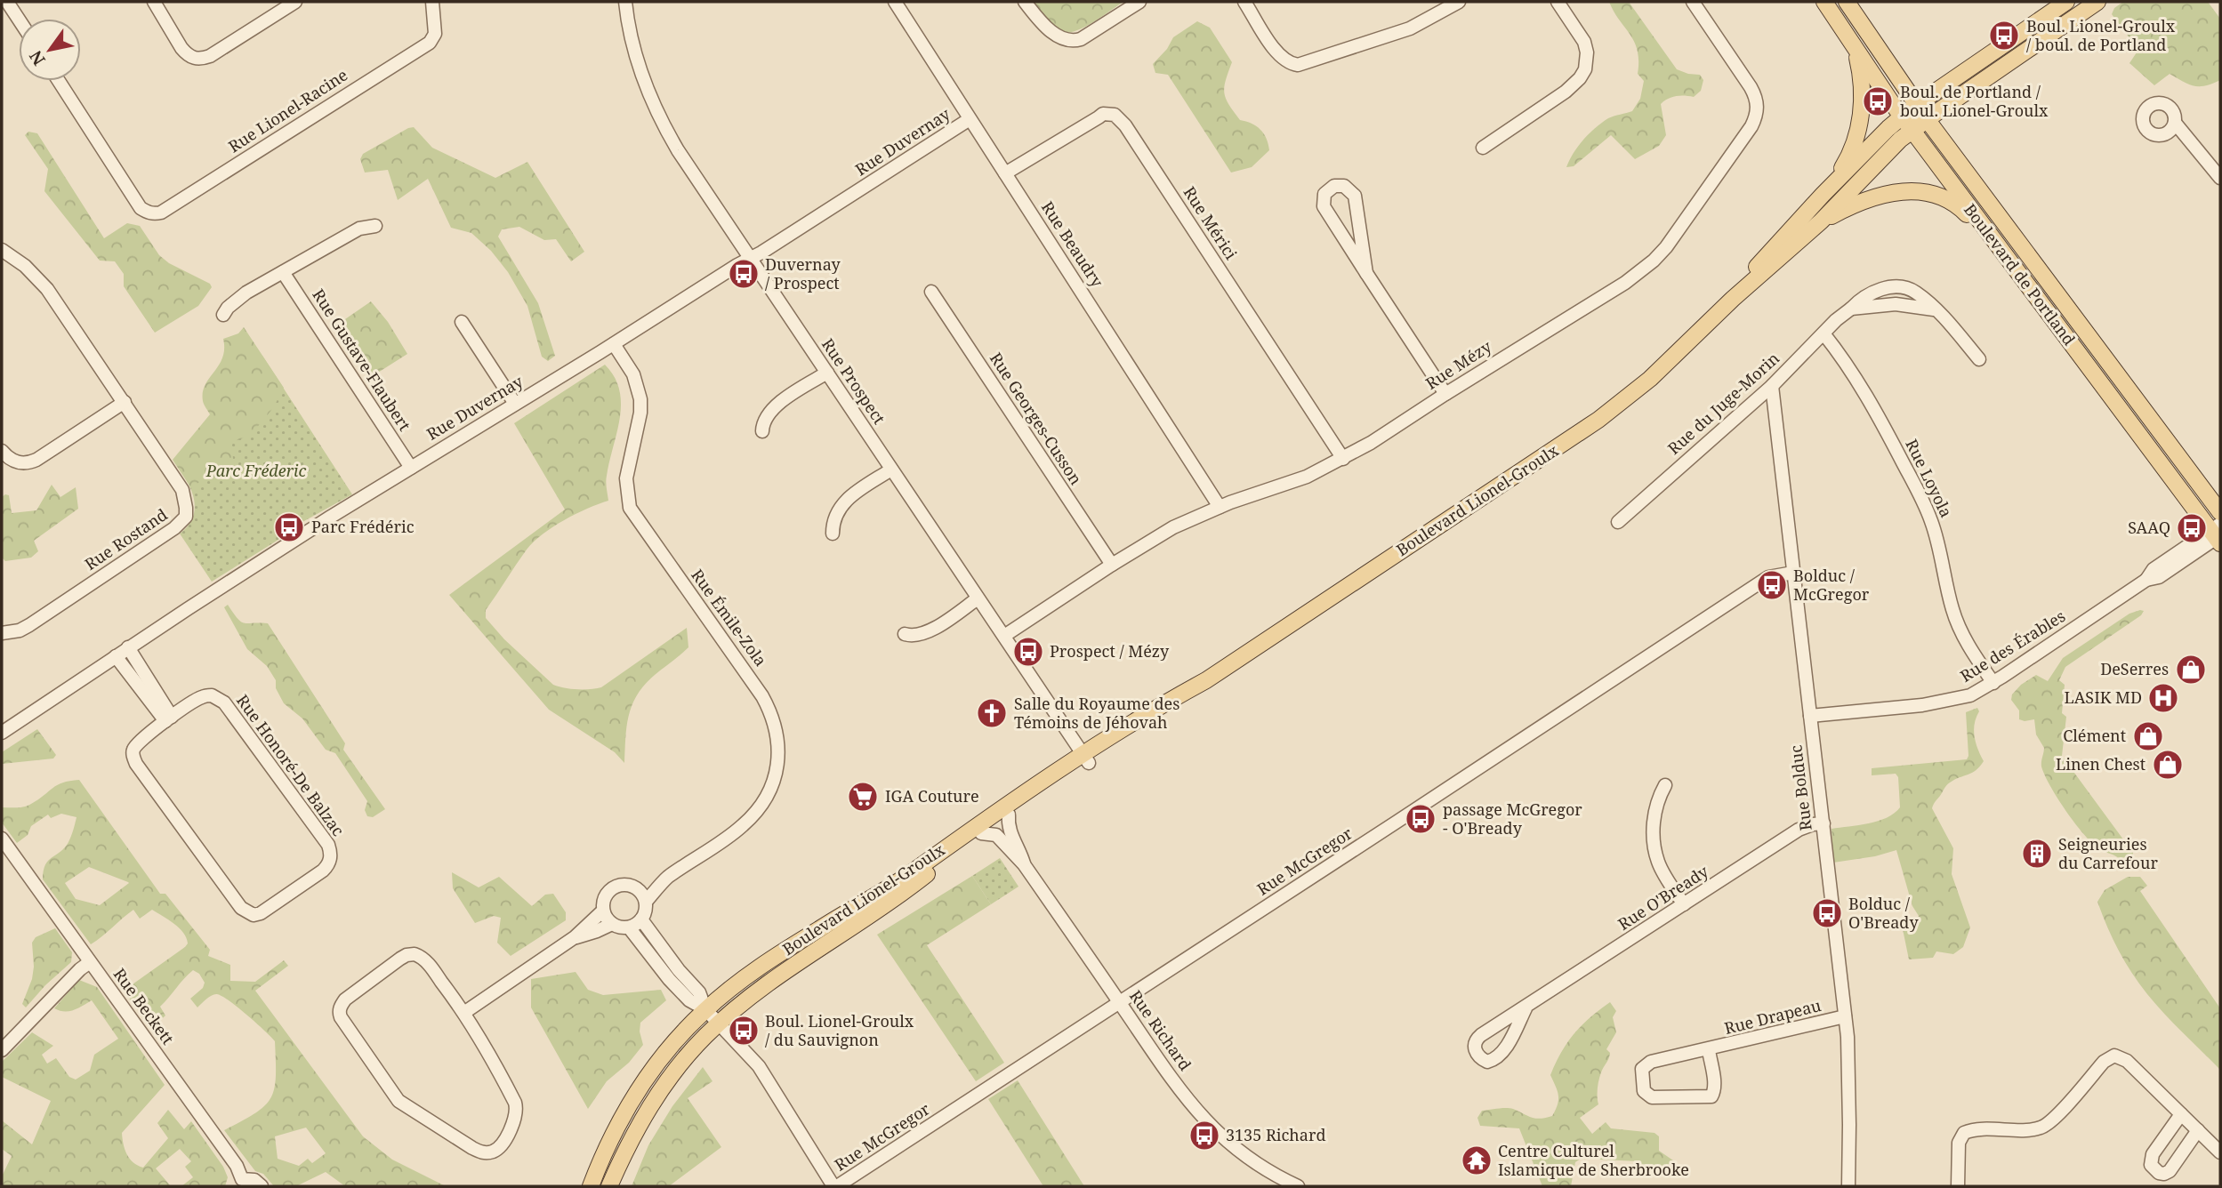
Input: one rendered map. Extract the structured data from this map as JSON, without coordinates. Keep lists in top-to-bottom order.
{
  "streets": {
    "main road": ["Boulevard de Portland", "Boulevard Lionel-Groulx"],
    "street": [
      "Rue Lionel-Racine",
      "Rue Duvernay",
      "Rue Mérici",
      "Rue Beaudry",
      "Rue Gustave-Flaubert",
      "Rue Mézy",
      "Rue Prospect",
      "Rue du Juge-Morin",
      "Rue Georges-Cusson",
      "Rue Loyola",
      "Rue Rostand",
      "Rue Émile-Zola",
      "Rue des Érables",
      "Rue Honoré-De Balzac",
      "Rue Bolduc",
      "Rue McGregor",
      "Rue O'Bready",
      "Rue Beckett",
      "Rue Drapeau",
      "Rue Richard"
    ]
  },
  "crossings": [
    ["Rue Duvernay", "Rue Beaudry"],
    ["Rue Duvernay", "Rue Gustave-Flaubert"],
    ["Rue Duvernay", "Rue Prospect"],
    ["Rue Duvernay", "Rue Émile-Zola"],
    ["Rue Mérici", "Rue Beaudry"],
    ["Rue Mérici", "Rue Mézy"],
    ["Rue Beaudry", "Rue Mézy"],
    ["Boulevard de Portland", "Boulevard Lionel-Groulx"],
    ["Boulevard de Portland", "Rue des Érables"],
    ["Rue Mézy", "Rue Prospect"],
    ["Rue Mézy", "Rue Georges-Cusson"],
    ["Rue Prospect", "Boulevard Lionel-Groulx"],
    ["Rue du Juge-Morin", "Rue Loyola"],
    ["Rue du Juge-Morin", "Rue Bolduc"],
    ["Rue Loyola", "Rue des Érables"],
    ["Boulevard Lionel-Groulx", "Rue Richard"],
    ["Rue des Érables", "Rue Bolduc"],
    ["Rue Bolduc", "Rue McGregor"],
    ["Rue Bolduc", "Rue O'Bready"],
    ["Rue Bolduc", "Rue Drapeau"],
    ["Rue McGregor", "Rue Richard"]
  ],
  "parks": ["Parc Fréderic"],
  "places": {
    "bus stop": [
      "Boul. Lionel-Groulx / boul. de Portland",
      "Boul. de Portland / boul. Lionel-Groulx",
      "Duvernay / Prospect",
      "Parc Frédéric",
      "SAAQ",
      "Bolduc / McGregor",
      "Prospect / Mézy",
      "passage McGregor - O'Bready",
      "Bolduc / O'Bready",
      "Boul. Lionel-Groulx / du Sauvignon",
      "3135 Richard"
    ],
    "shop": ["DeSerres", "Clément", "Linen Chest"],
    "hospital": ["LASIK MD"],
    "church": ["Salle du Royaume des Témoins de Jéhovah"],
    "supermarket": ["IGA Couture"],
    "building": ["Seigneuries du Carrefour"],
    "temple": ["Centre Culturel Islamique de Sherbrooke"]
  },
  "north": "bottom left"
}
